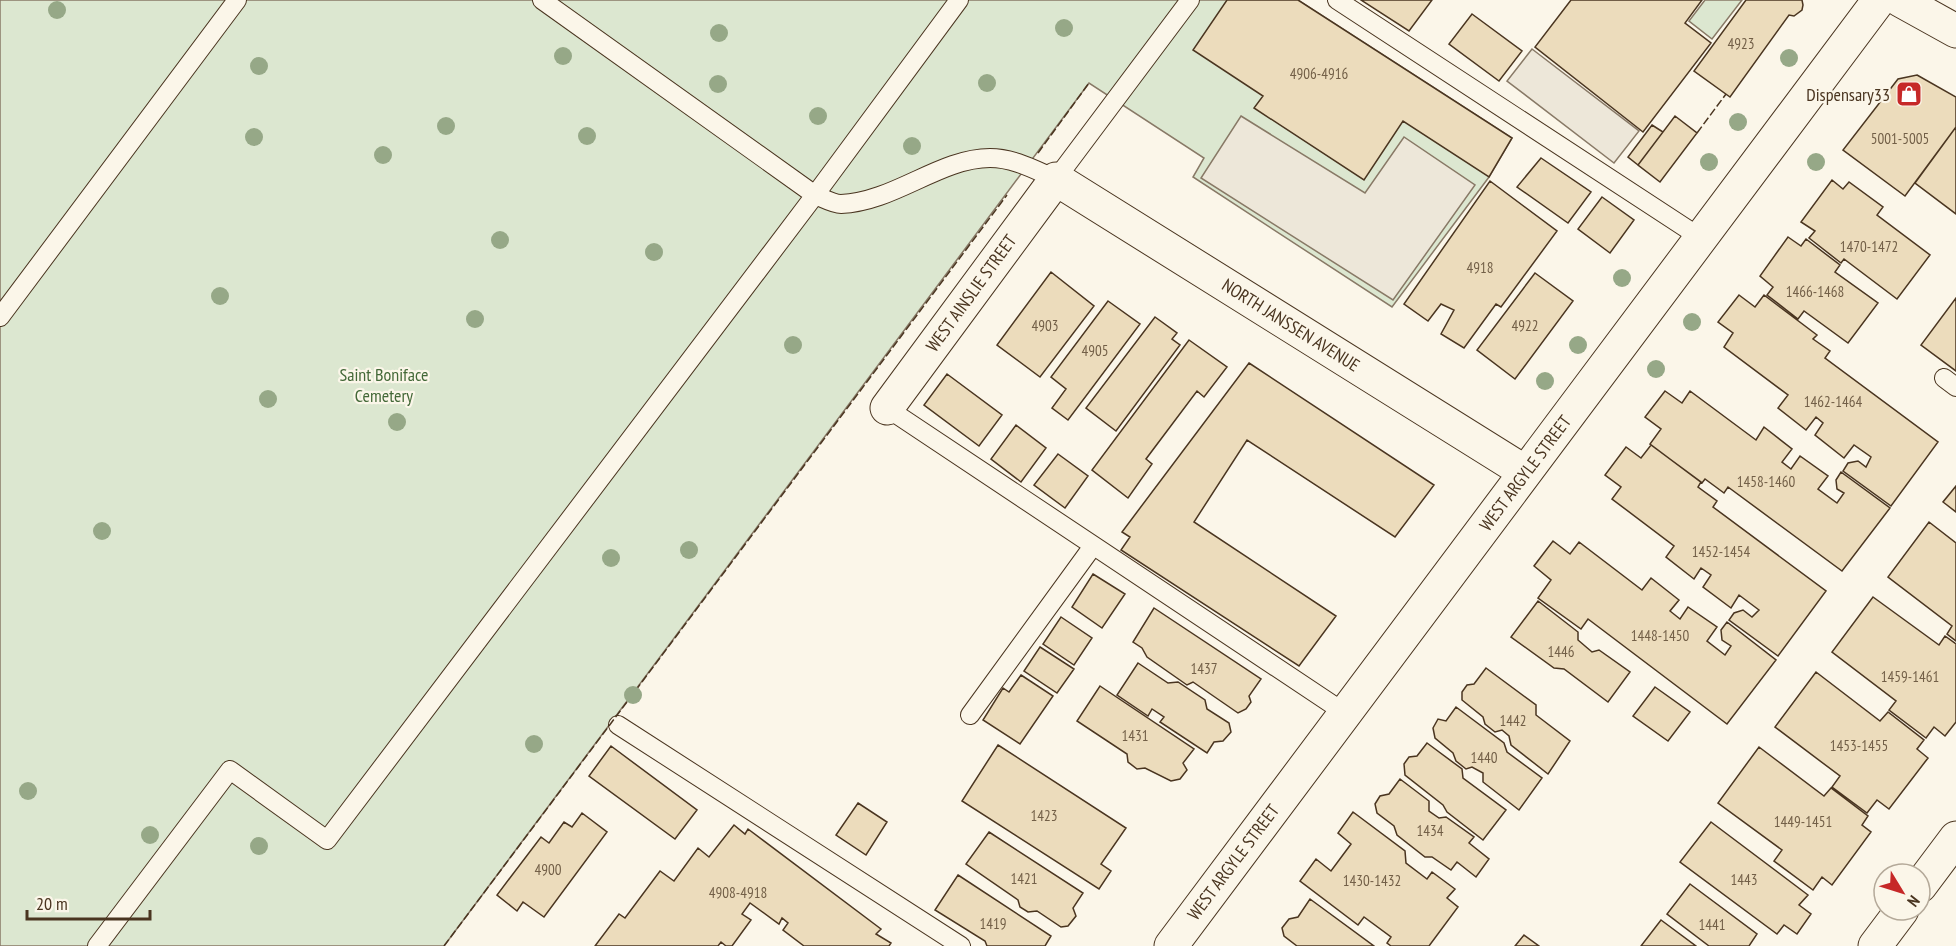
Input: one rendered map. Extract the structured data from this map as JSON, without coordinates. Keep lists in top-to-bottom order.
{
  "streets": {
    "street": ["WEST AINSLIE STREET", "NORTH JANSSEN AVENUE", "WEST ARGYLE STREET"]
  },
  "crossings": [
    ["WEST AINSLIE STREET", "NORTH JANSSEN AVENUE"],
    ["NORTH JANSSEN AVENUE", "WEST ARGYLE STREET"]
  ],
  "parks": ["Saint Boniface Cemetery"],
  "places": {
    "shop": ["Dispensary33"]
  },
  "house_numbers": [
    "4923",
    "4906-4916",
    "5001-5005",
    "1470-1472",
    "4918",
    "1466-1468",
    "4903",
    "4922",
    "4905",
    "1462-1464",
    "1458-1460",
    "1452-1454",
    "1448-1450",
    "1446",
    "1437",
    "1459-1461",
    "1442",
    "1431",
    "1453-1455",
    "1440",
    "1423",
    "1449-1451",
    "1434",
    "4900",
    "1421",
    "1443",
    "1430-1432",
    "4908-4918",
    "1419",
    "1441"
  ],
  "scale_bar": "20 m",
  "north": "bottom right"
}
